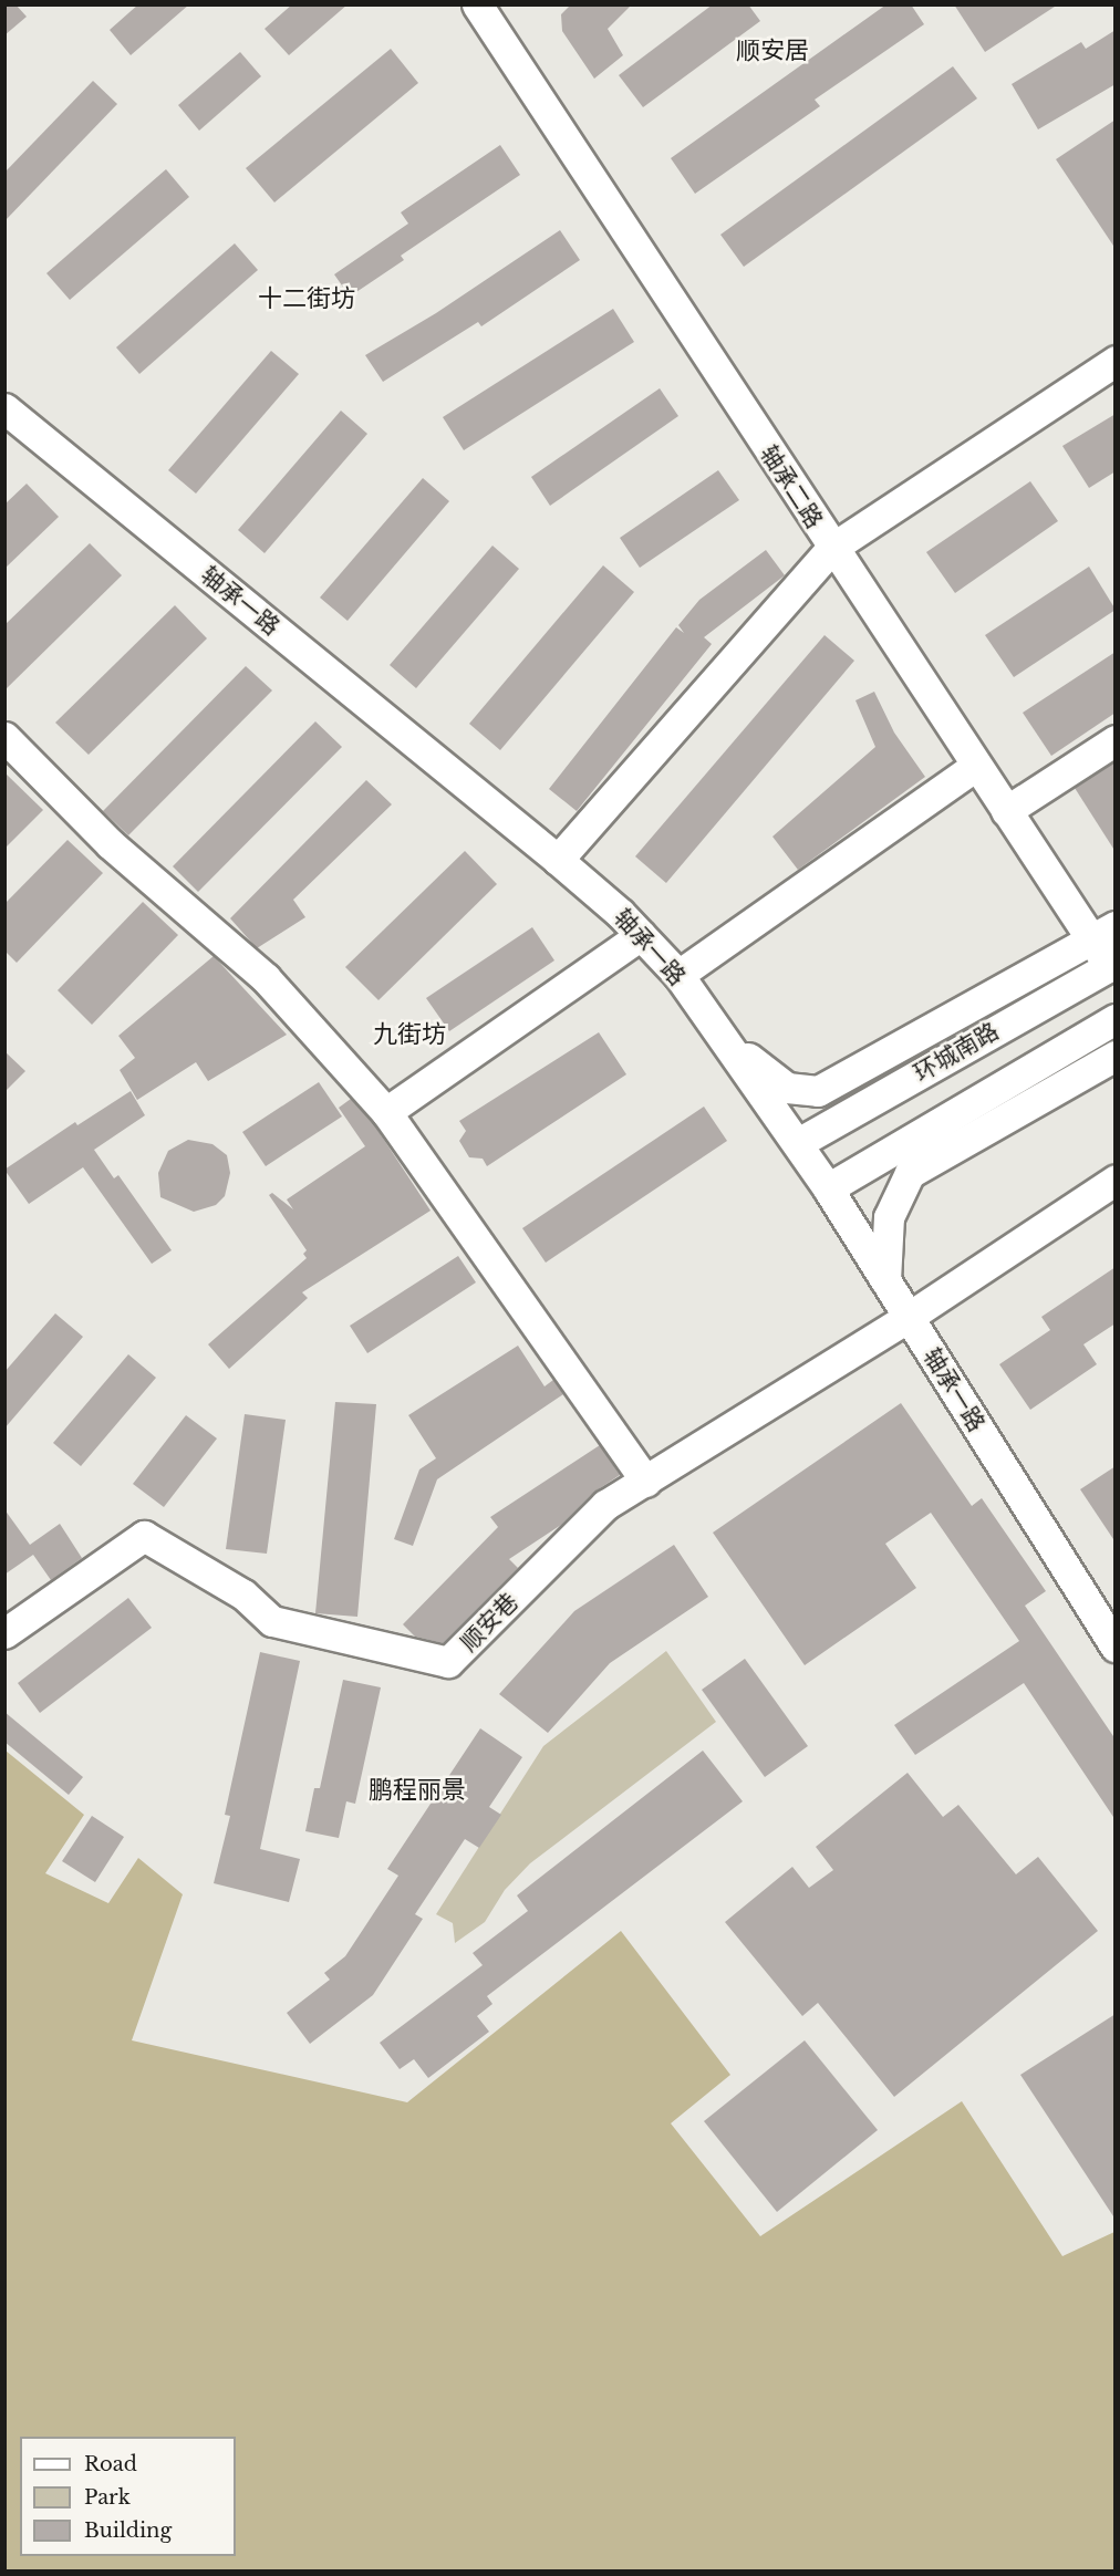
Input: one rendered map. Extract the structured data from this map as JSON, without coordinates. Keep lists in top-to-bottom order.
{
  "streets": {
    "street": [
      "轴承二路",
      "轴承一路",
      "环城南路",
      "顺安巷"
    ]
  },
  "crossings": [
    ["轴承二路", "环城南路"],
    ["轴承一路", "环城南路"],
    ["轴承一路", "顺安巷"]
  ],
  "districts": [
    "顺安居",
    "十二街坊",
    "九街坊",
    "鹏程丽景"
  ],
  "legend": ["Road", "Park", "Building"]
}
